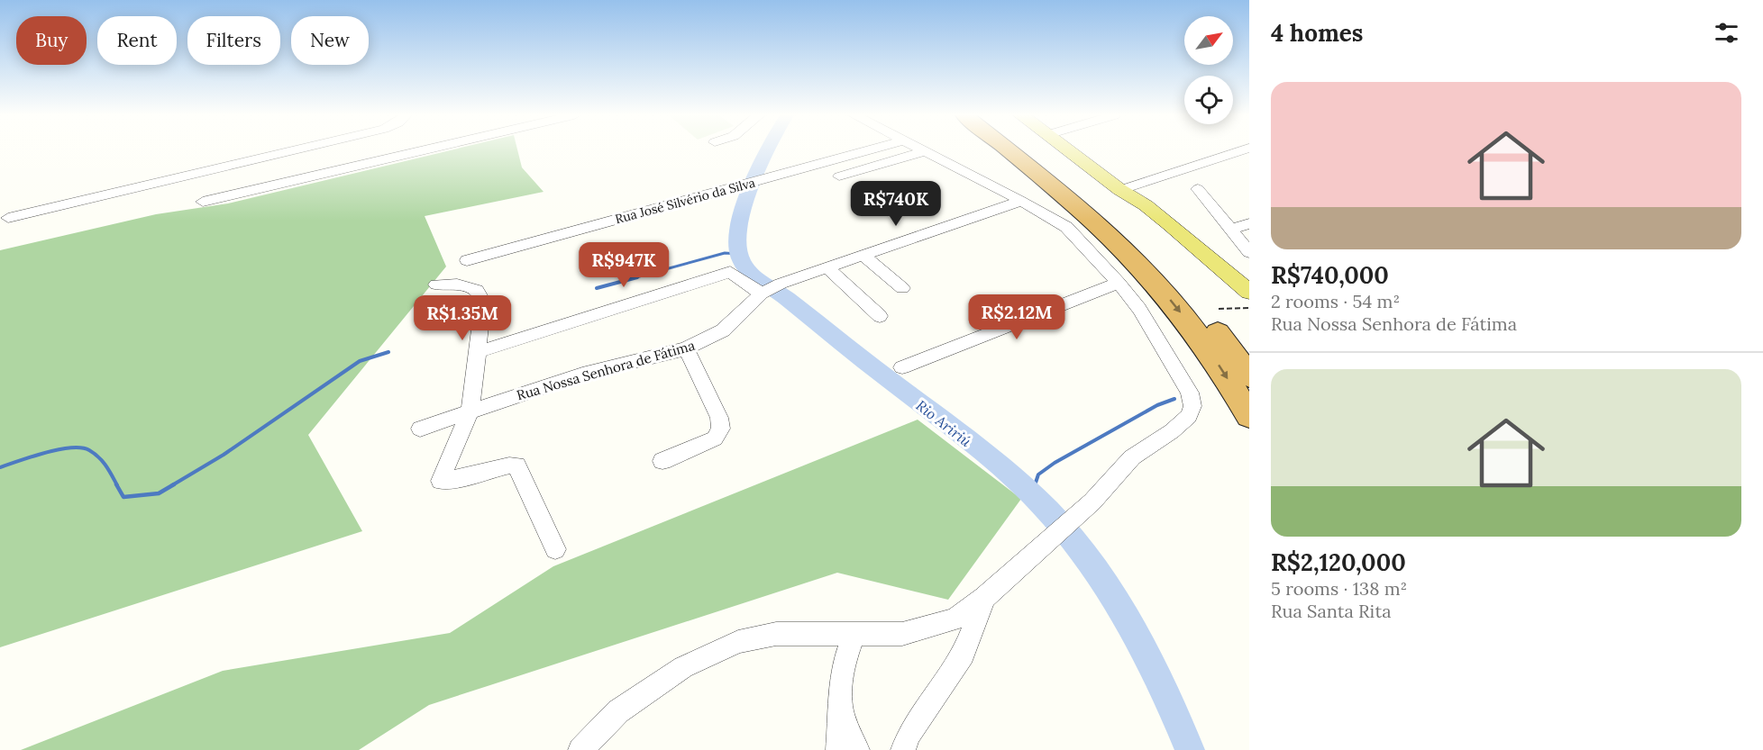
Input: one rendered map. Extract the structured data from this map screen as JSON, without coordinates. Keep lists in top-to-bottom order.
{
  "streets": {
    "street": ["Rua José Silvério da Silva", "Rua Nossa Senhora de Fátima"]
  },
  "water": ["Rio Aririú"],
  "north": "top right",
  "page": {
    "heading": "4 homes",
    "chip": [
      "Buy",
      "Rent",
      "Filters",
      "New"
    ],
    "list": [
      {
        "name": "R$740,000",
        "note": "2 rooms · 54 m² · Rua Nossa Senhora de Fátima"
      },
      {
        "name": "R$2,120,000",
        "note": "5 rooms · 138 m² · Rua Santa Rita"
      }
    ],
    "price": [
      "R$740K",
      "R$947K",
      "R$2.12M",
      "R$1.35M"
    ]
  }
}
